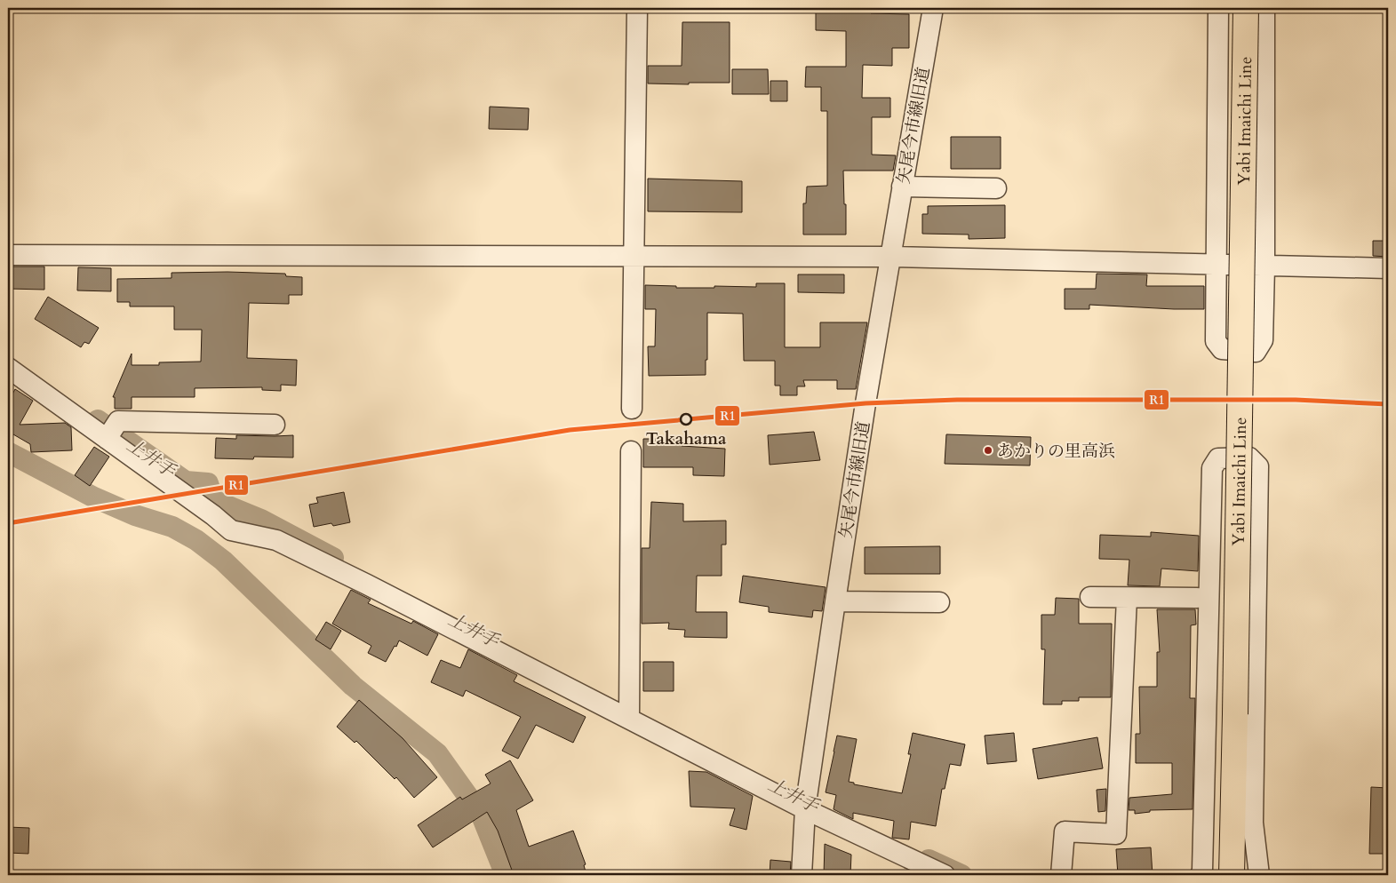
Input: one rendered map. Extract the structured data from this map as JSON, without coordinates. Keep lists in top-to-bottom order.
{
  "streets": {
    "main road": ["Yabi Imaichi Line"],
    "street": ["矢尾今市線旧道"]
  },
  "water": ["上井手"],
  "places": ["Takahama", "あかりの里高浜"],
  "lines": ["transit line R1"]
}
